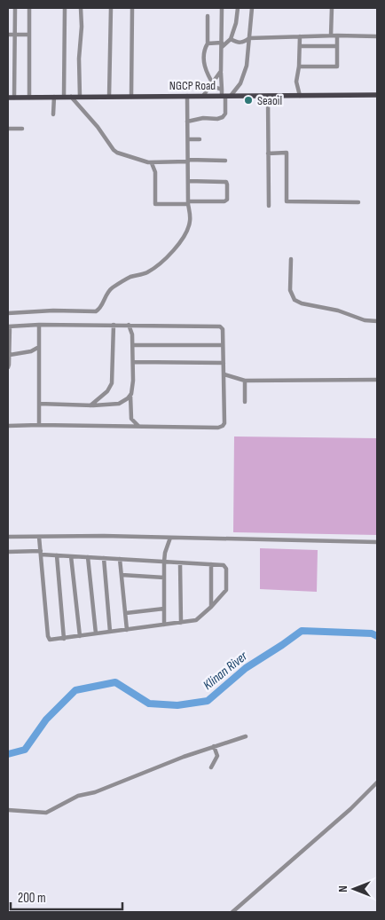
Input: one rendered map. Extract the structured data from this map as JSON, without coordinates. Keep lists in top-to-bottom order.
{
  "streets": {
    "main road": ["NGCP Road"]
  },
  "water": ["Klinan River"],
  "places": ["Seaoil"],
  "scale_bar": "200 m",
  "north": "left"
}
